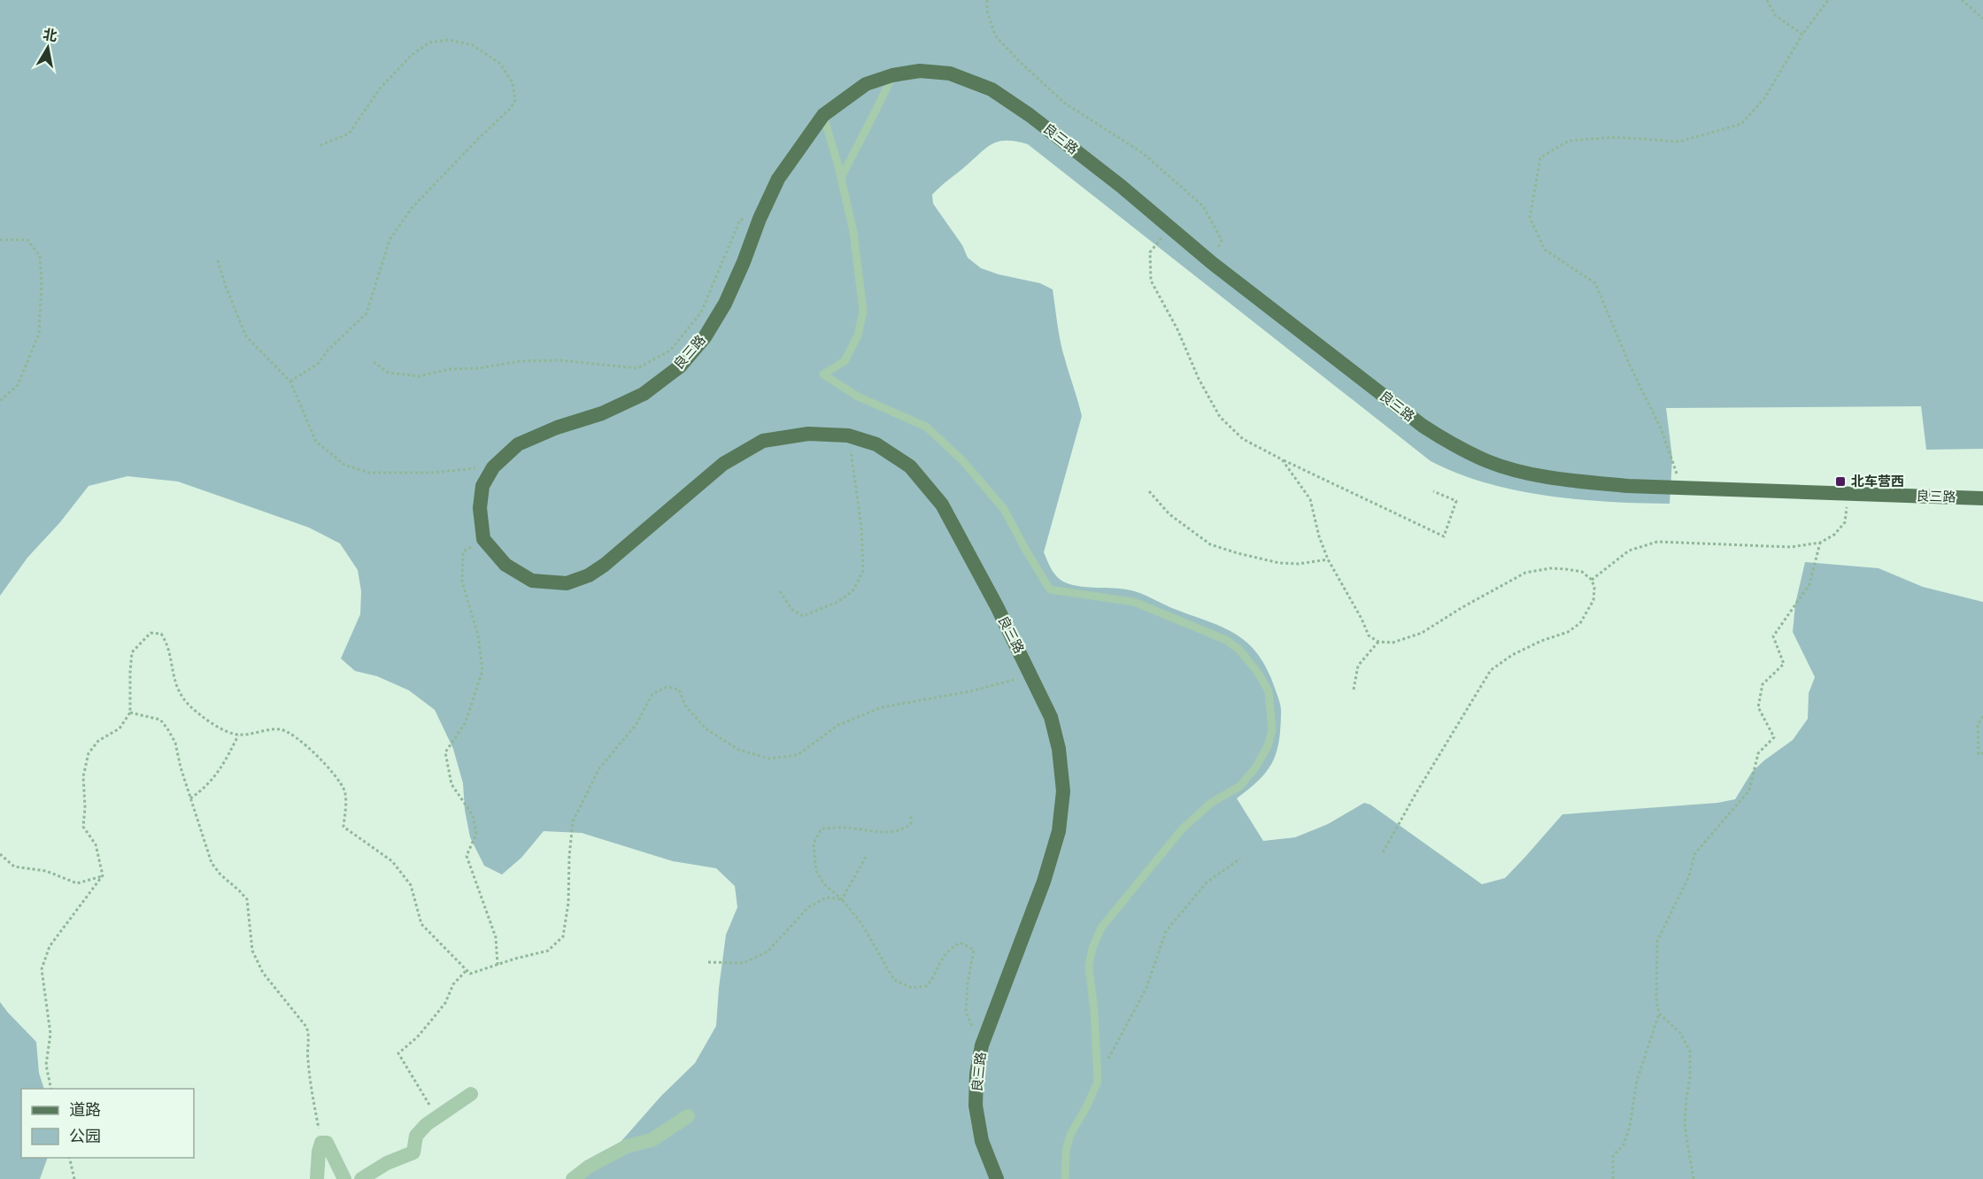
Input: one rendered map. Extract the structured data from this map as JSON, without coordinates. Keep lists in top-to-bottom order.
{
  "streets": {
    "main road": ["良三路"]
  },
  "places": {
    "transit": ["北车营西"]
  },
  "legend": ["道路", "公园"],
  "north": "top"
}
